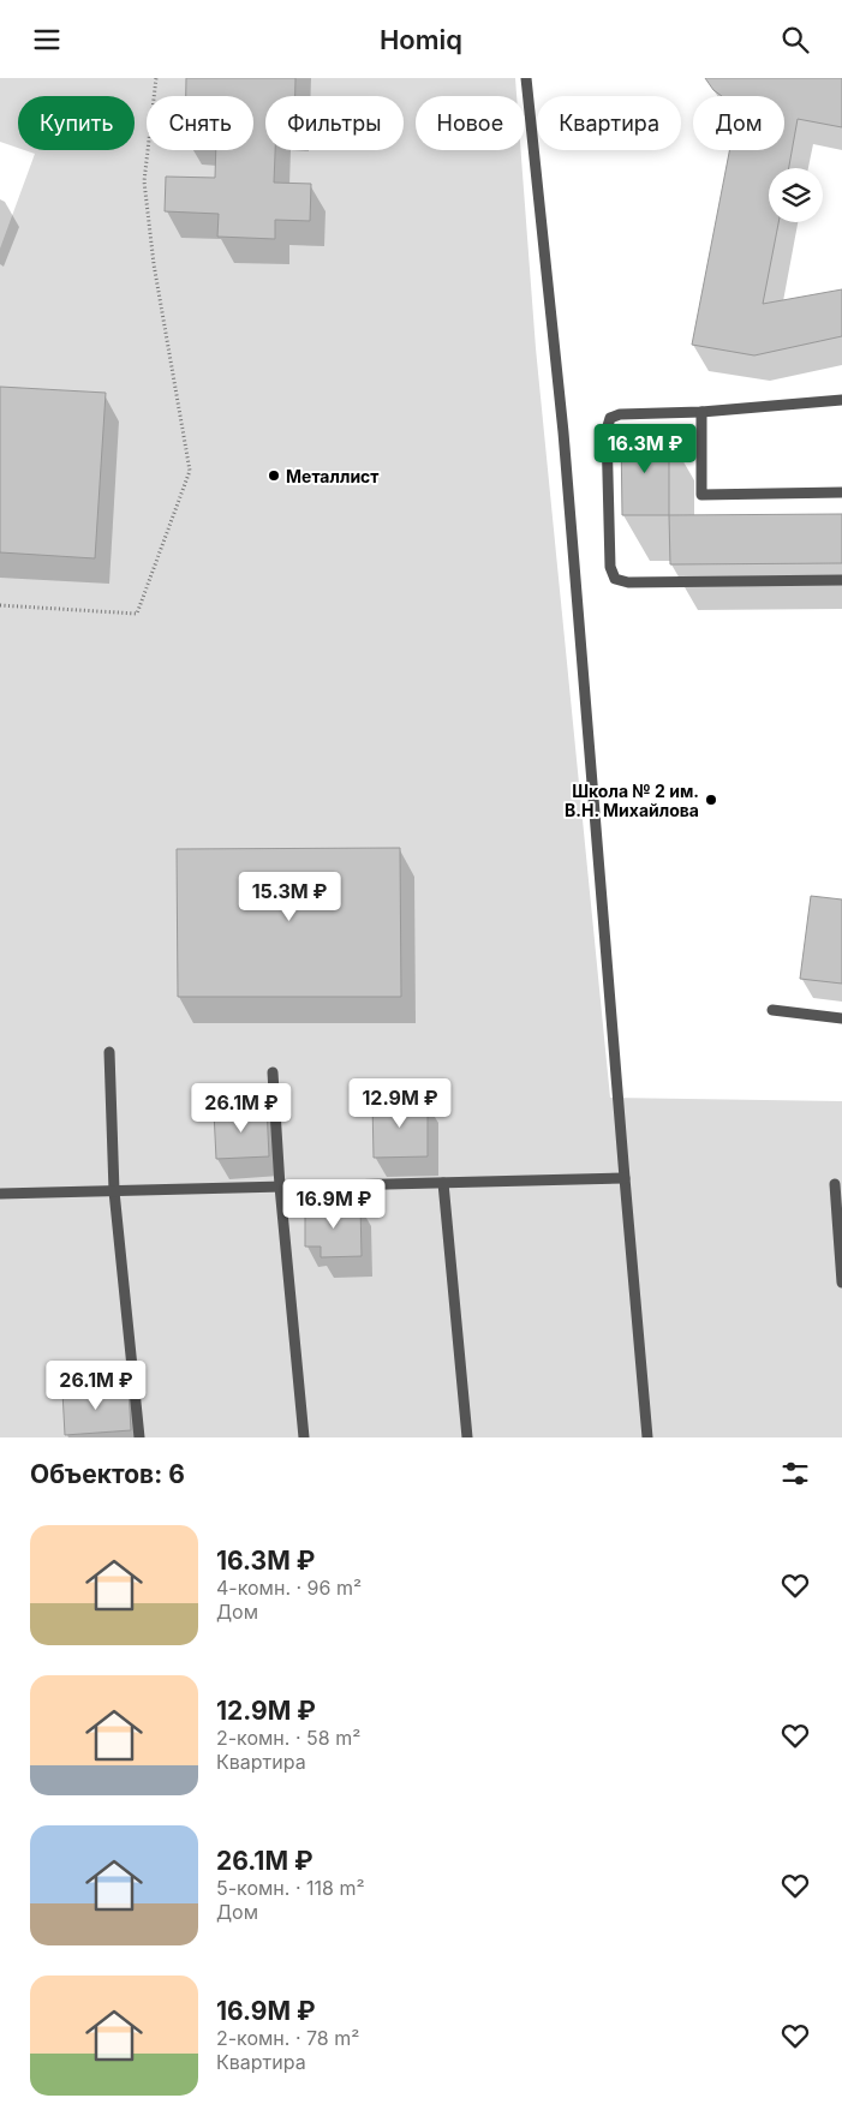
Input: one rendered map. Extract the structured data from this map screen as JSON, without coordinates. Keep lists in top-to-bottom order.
{
  "places": ["Металлист", "Школа № 2 им. В.Н. Михайлова"],
  "page": {
    "header": "Homiq",
    "chip": [
      "Купить",
      "Снять",
      "Фильтры",
      "Новое",
      "Квартира",
      "Дом"
    ],
    "price": [
      "16.3M ₽",
      "15.3M ₽",
      "12.9M ₽",
      "26.1M ₽",
      "16.9M ₽",
      "26.1M ₽"
    ],
    "heading": "Объектов: 6",
    "list": [
      {
        "name": "16.3M ₽",
        "note": "4-комн. · 96 m² · Дом"
      },
      {
        "name": "12.9M ₽",
        "note": "2-комн. · 58 m² · Квартира"
      },
      {
        "name": "26.1M ₽",
        "note": "5-комн. · 118 m² · Дом"
      },
      {
        "name": "16.9M ₽",
        "note": "2-комн. · 78 m² · Квартира"
      }
    ]
  }
}
